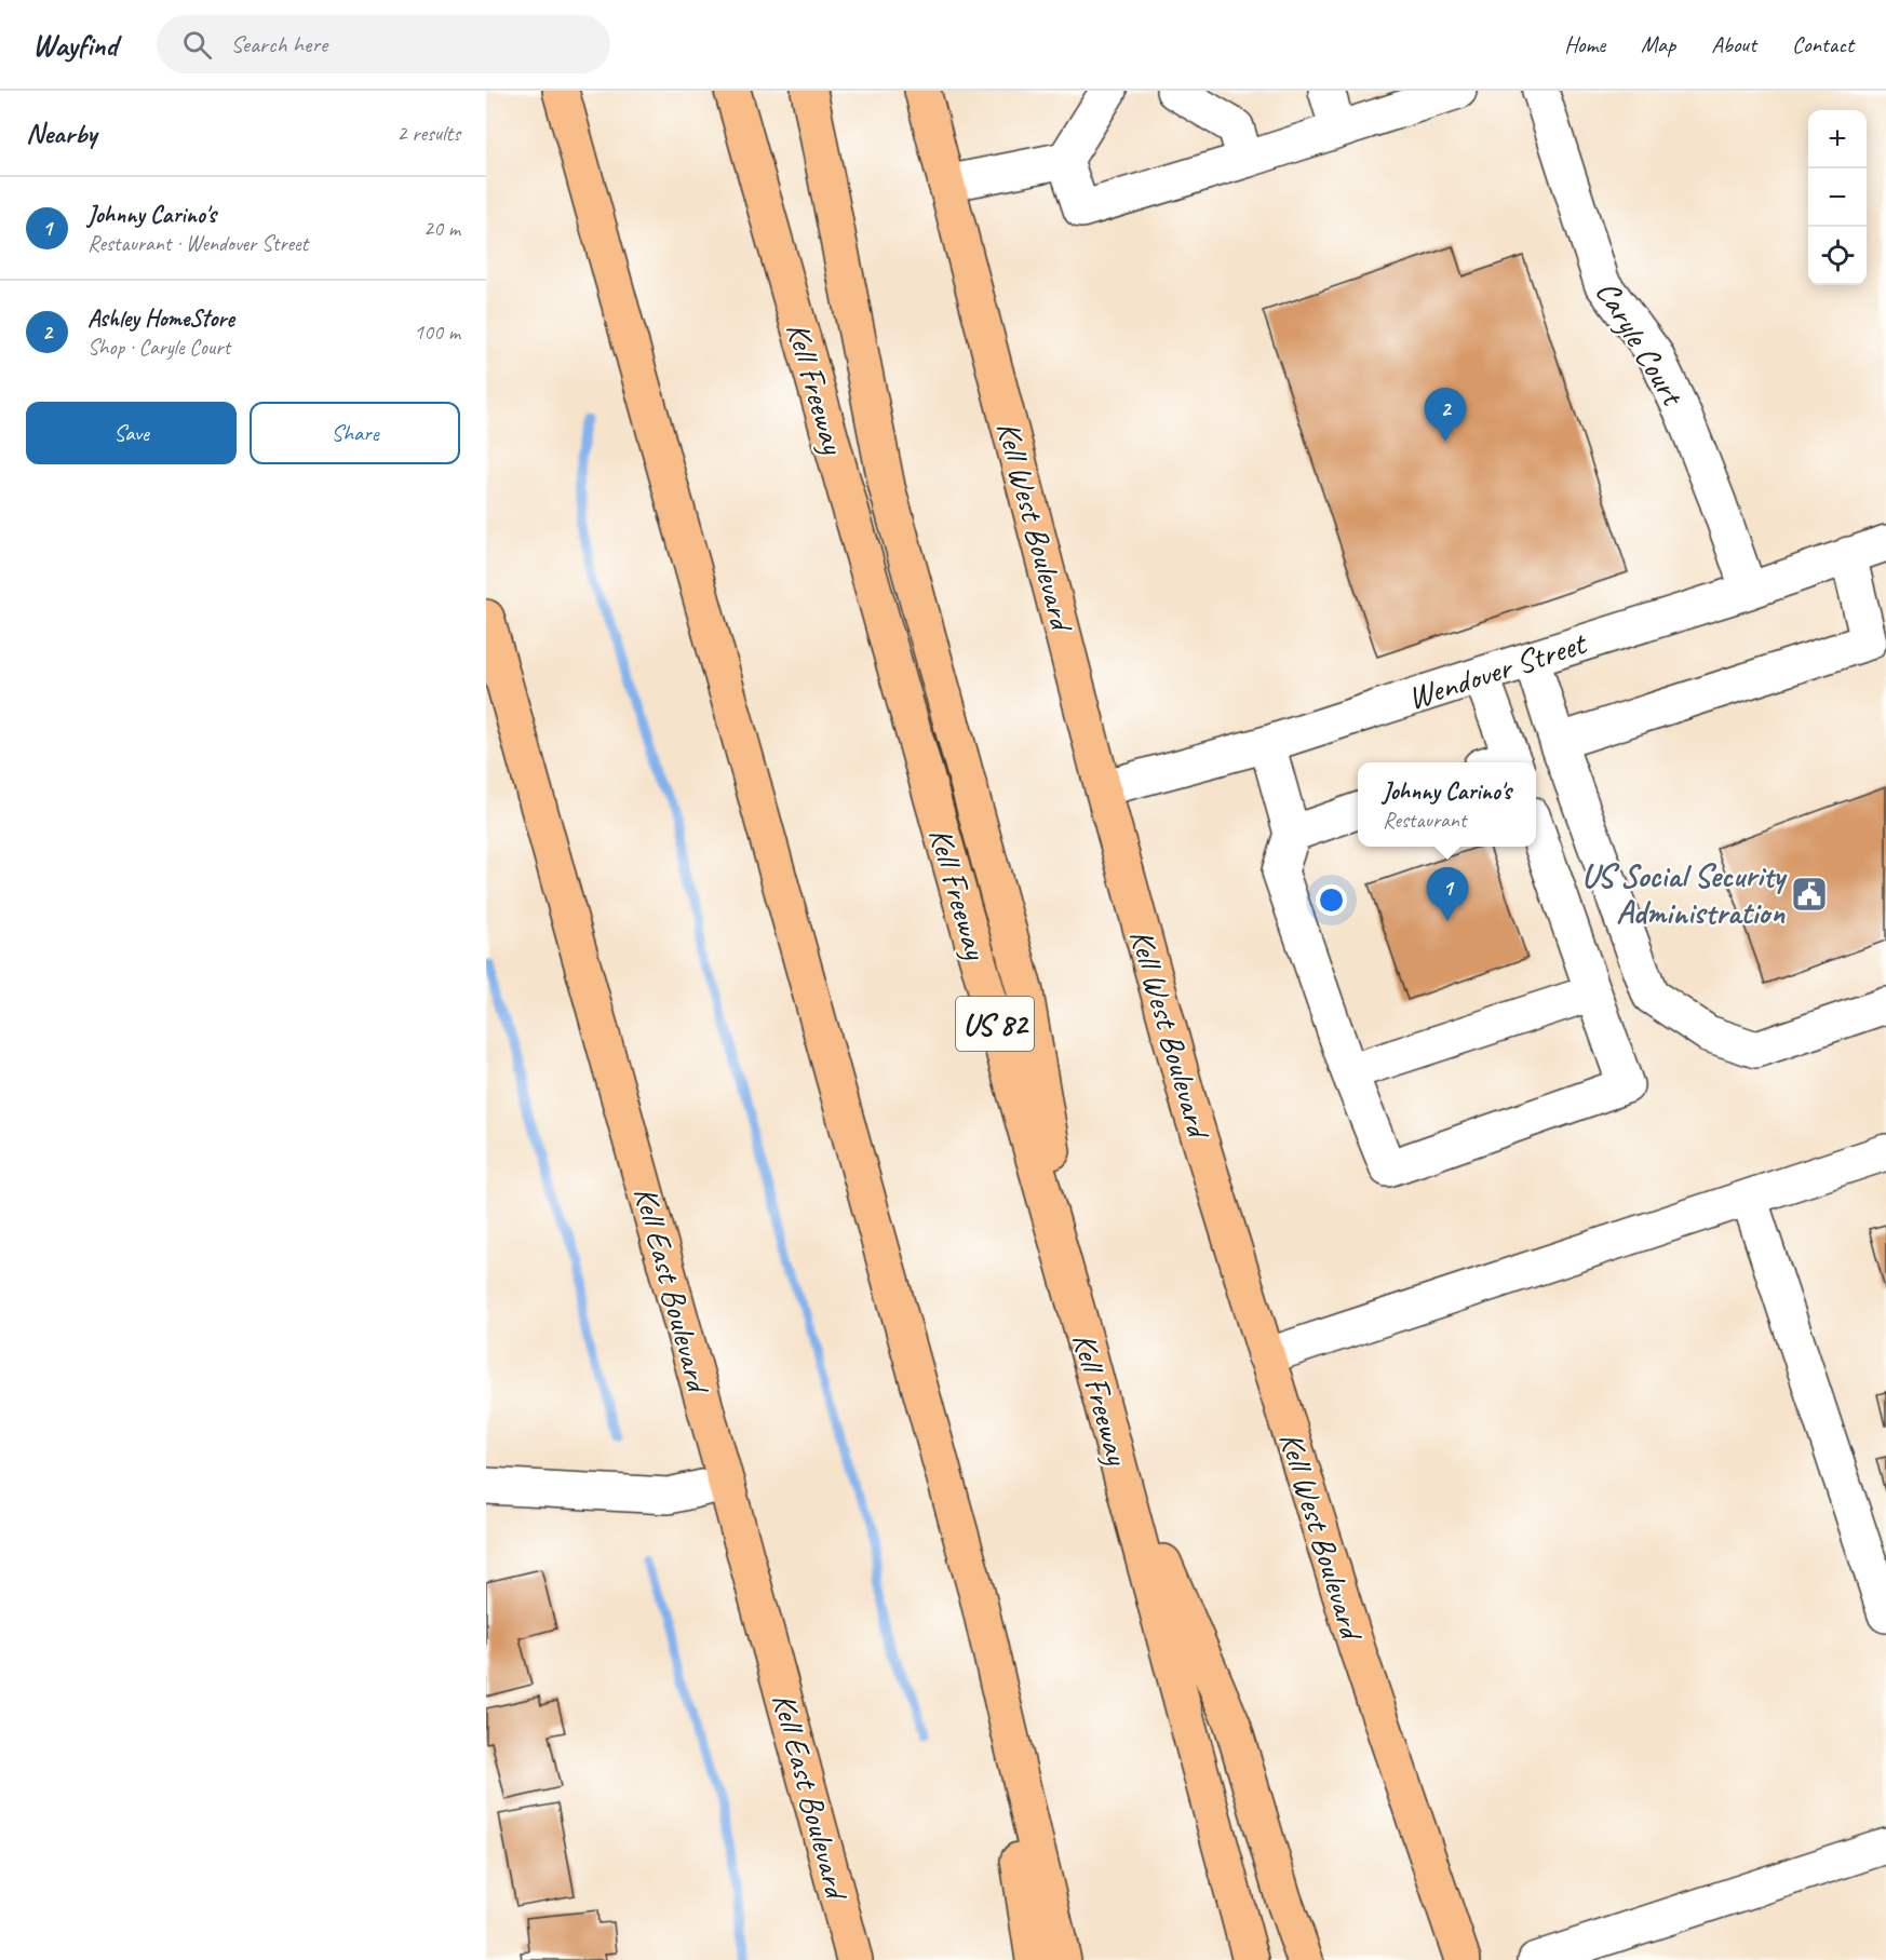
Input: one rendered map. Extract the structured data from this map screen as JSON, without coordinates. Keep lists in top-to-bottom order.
{
  "streets": {
    "main road": [
      "Kell Freeway",
      "Kell West Boulevard",
      "US 82",
      "Kell East Boulevard"
    ],
    "street": ["Caryle Court", "Wendover Street"]
  },
  "crossings": [
    ["Caryle Court", "Wendover Street"],
    ["Kell West Boulevard", "Wendover Street"]
  ],
  "places": {
    "public building": ["US Social Security Administration"]
  },
  "page": {
    "header": "Wayfind",
    "search": "Search here",
    "nav": [
      "Home",
      "Map",
      "About",
      "Contact"
    ],
    "heading": ["Nearby", "2 results"],
    "map_buttons": ["+", "−"],
    "list": [
      {
        "mark": "1",
        "name": "Johnny Carino's",
        "note": "Restaurant · Wendover Street",
        "value": "20 m"
      },
      {
        "mark": "2",
        "name": "Ashley HomeStore",
        "note": "Shop · Caryle Court",
        "value": "100 m"
      }
    ],
    "buttons": ["Save", "Share"],
    "pins": ["2", "1"],
    "popup": ["Johnny Carino's", "Restaurant"]
  }
}
